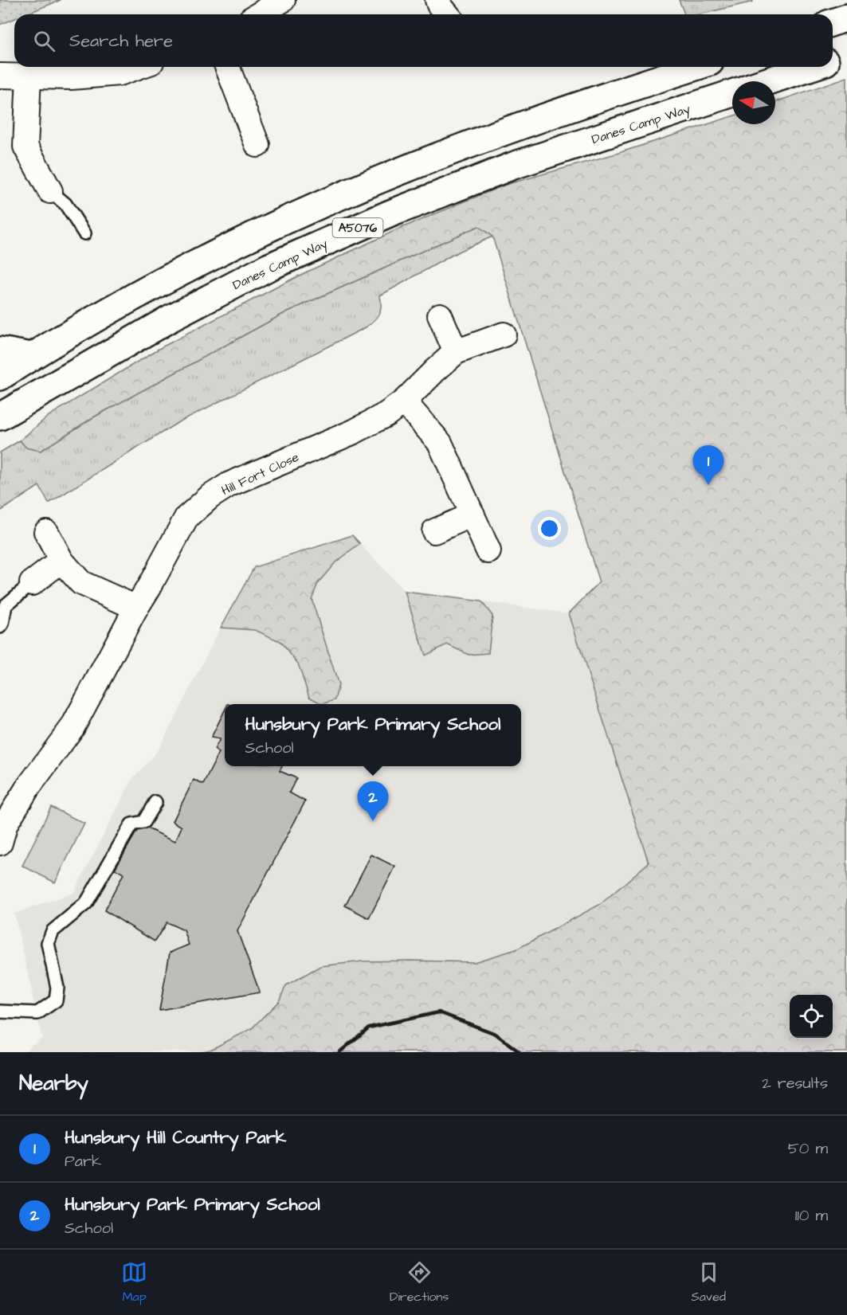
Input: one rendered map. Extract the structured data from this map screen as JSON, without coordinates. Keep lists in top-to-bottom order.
{
  "streets": {
    "main road": ["Danes Camp Way", "A5076"],
    "street": ["Hill Fort Close"]
  },
  "north": "left",
  "page": {
    "search": "Search here",
    "pins": ["1", "2"],
    "popup": ["Hunsbury Park Primary School", "School"],
    "heading": ["Nearby", "2 results"],
    "list": [
      {
        "mark": "1",
        "name": "Hunsbury Hill Country Park",
        "note": "Park",
        "value": "50 m"
      },
      {
        "mark": "2",
        "name": "Hunsbury Park Primary School",
        "note": "School",
        "value": "110 m"
      }
    ],
    "nav": ["Map", "Directions", "Saved"]
  }
}
